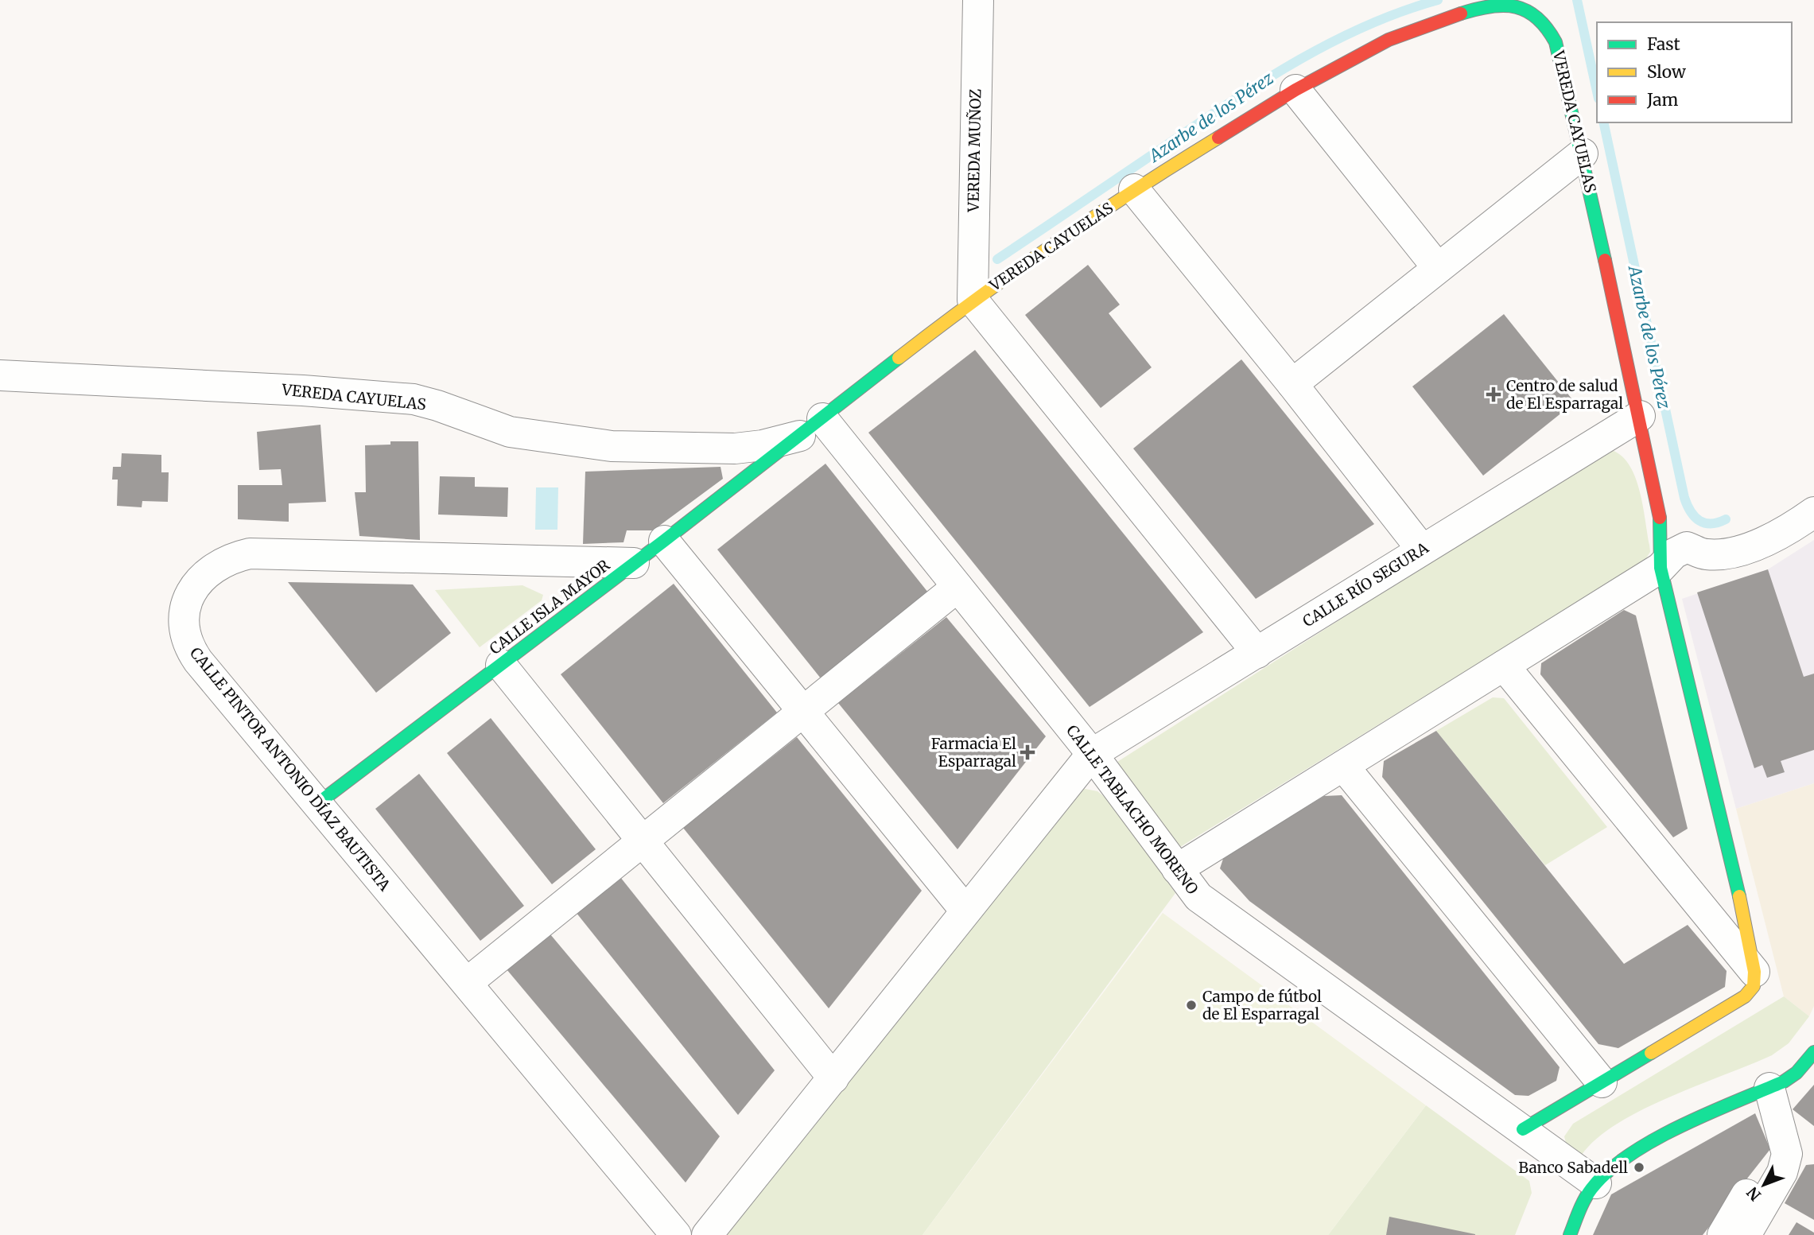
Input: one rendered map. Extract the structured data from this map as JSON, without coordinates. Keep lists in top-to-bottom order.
{
  "streets": {
    "street": [
      "VEREDA CAYUELAS",
      "VEREDA MUÑOZ",
      "CALLE RÍO SEGURA",
      "CALLE ISLA MAYOR",
      "CALLE PINTOR ANTONIO DÍAZ BAUTISTA",
      "CALLE TABLACHO MORENO"
    ]
  },
  "crossings": [
    ["VEREDA CAYUELAS", "VEREDA MUÑOZ"],
    ["VEREDA CAYUELAS", "CALLE RÍO SEGURA"],
    ["VEREDA CAYUELAS", "CALLE ISLA MAYOR"],
    ["VEREDA CAYUELAS", "CALLE TABLACHO MORENO"],
    ["CALLE RÍO SEGURA", "CALLE TABLACHO MORENO"],
    ["CALLE ISLA MAYOR", "CALLE PINTOR ANTONIO DÍAZ BAUTISTA"],
    ["CALLE ISLA MAYOR", "CALLE TABLACHO MORENO"]
  ],
  "water": ["Azarbe de los Pérez"],
  "places": {
    "health": ["Centro de salud de El Esparragal", "Farmacia El Esparragal"],
    "other": ["Campo de fútbol de El Esparragal", "Banco Sabadell"]
  },
  "legend": ["Fast", "Slow", "Jam"],
  "north": "bottom left"
}
